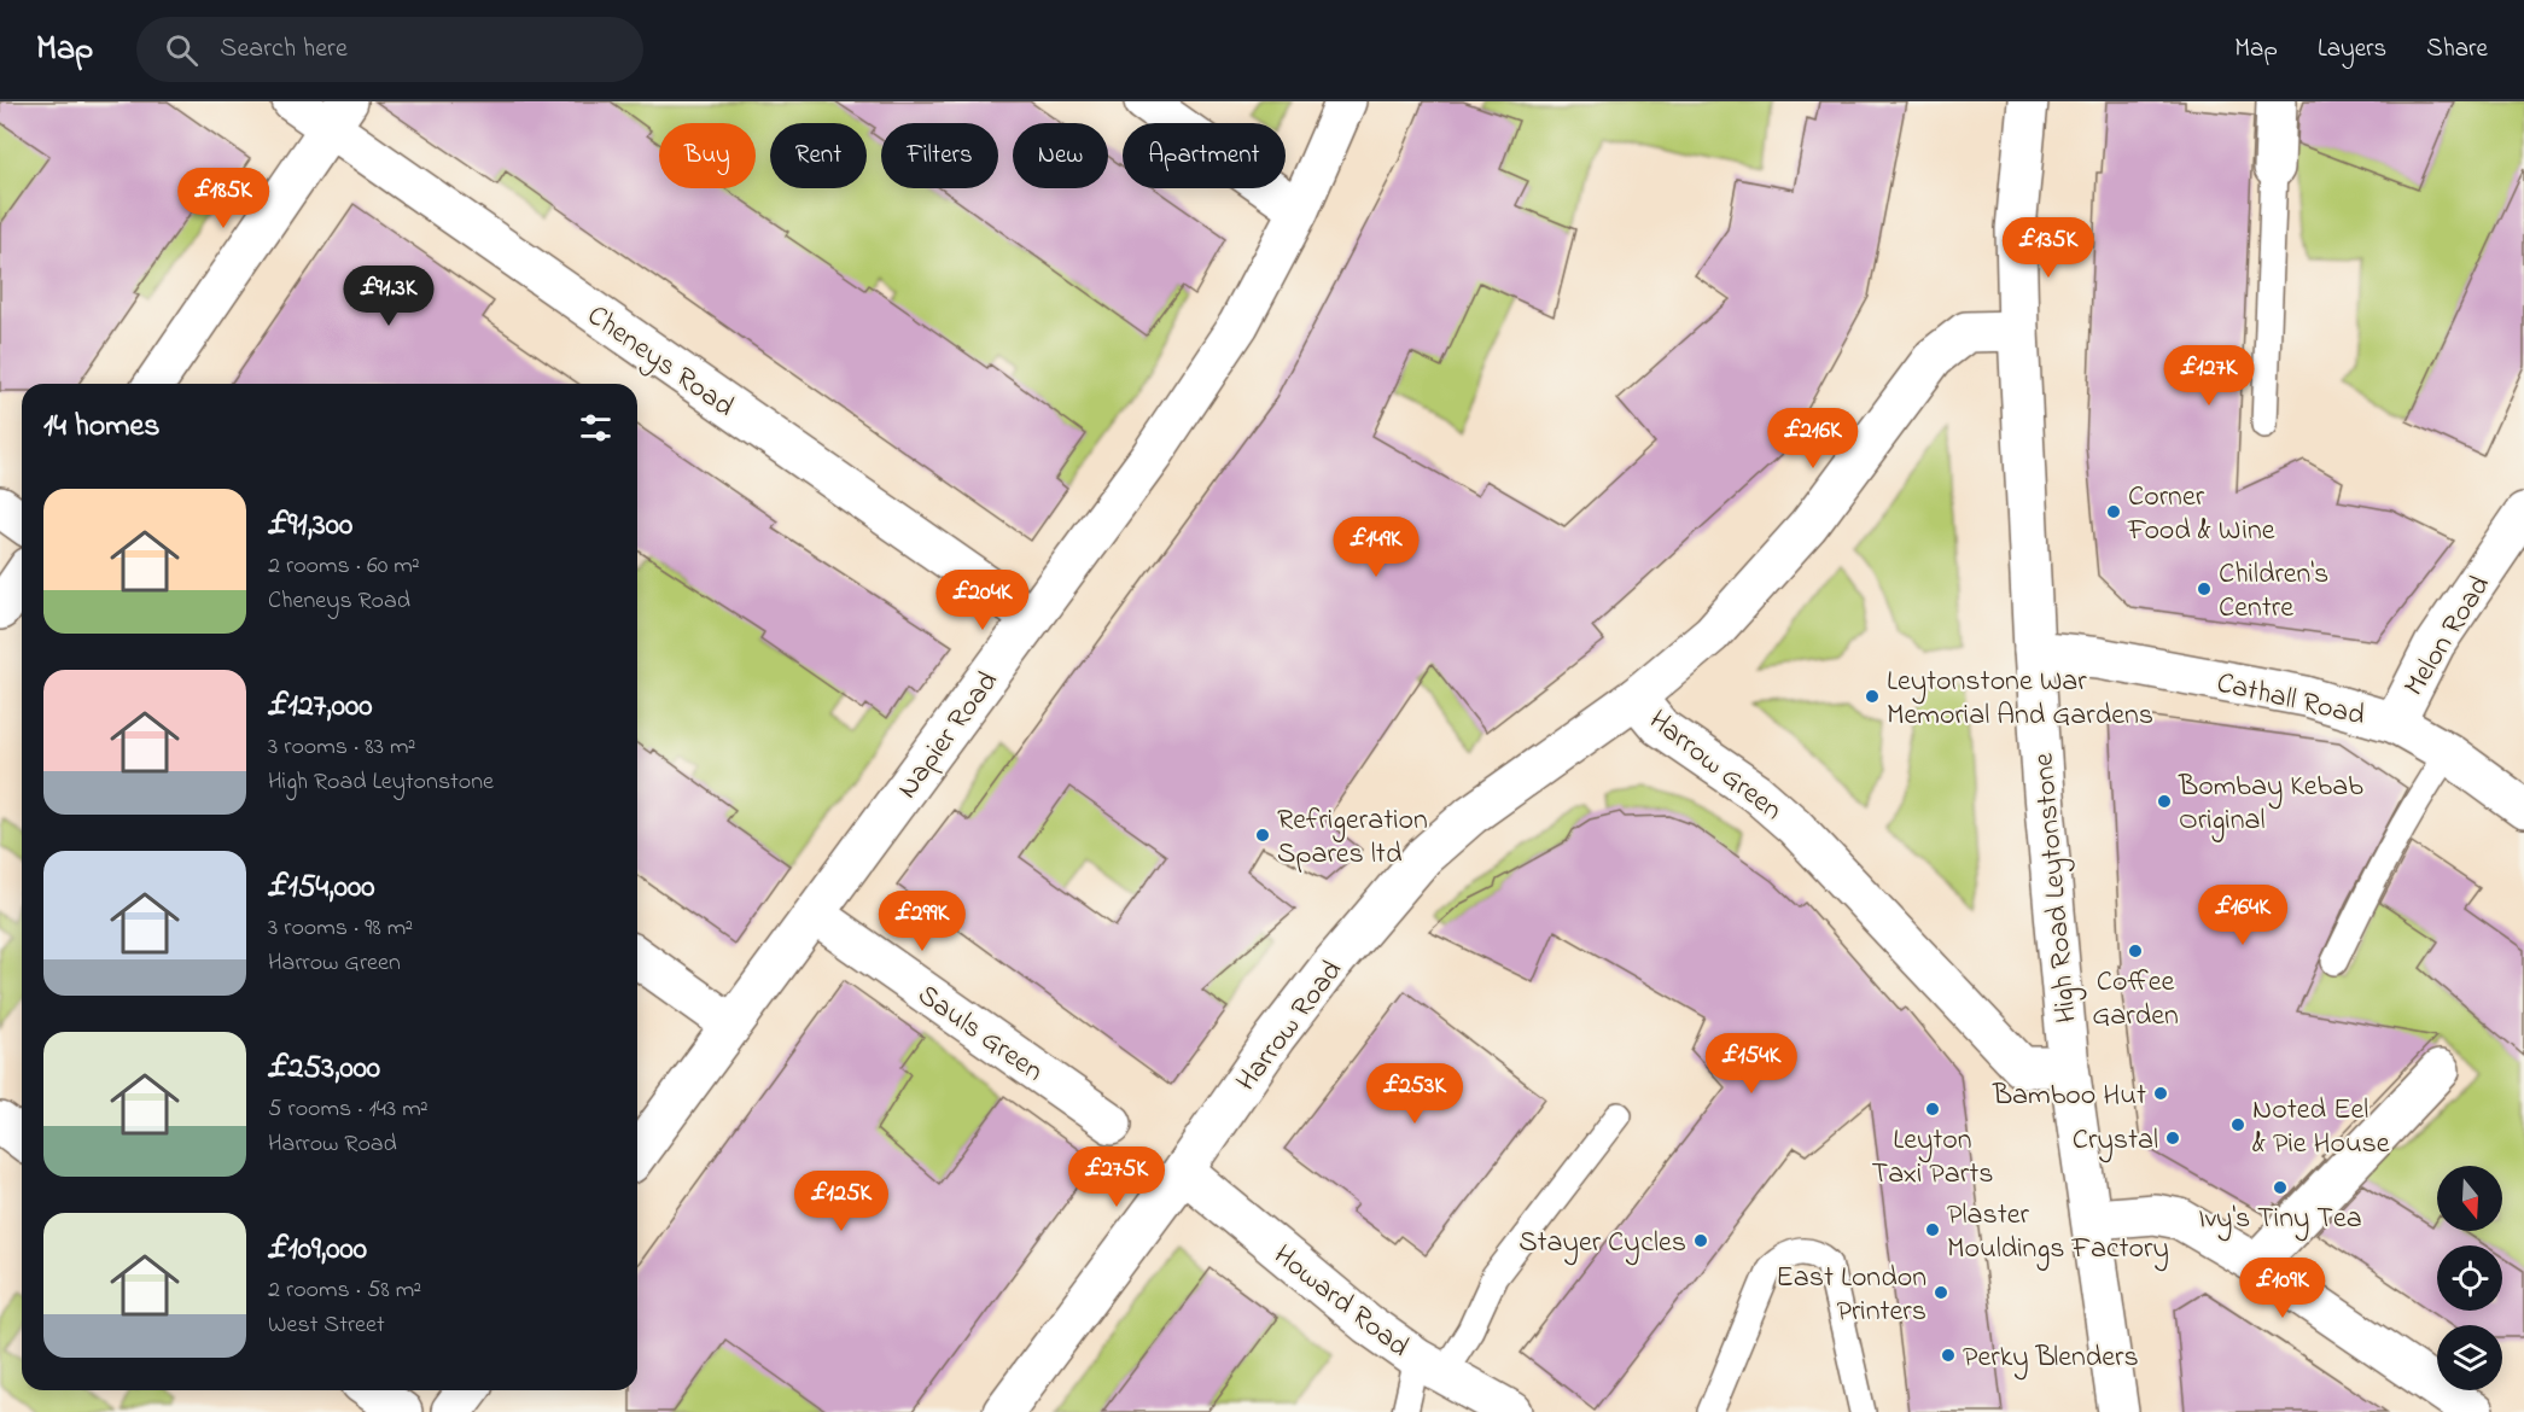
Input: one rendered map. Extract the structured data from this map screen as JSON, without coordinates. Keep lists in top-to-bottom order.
{
  "streets": {
    "street": [
      "Cheneys Road",
      "Melon Road",
      "Cathall Road",
      "Napier Road",
      "Harrow Green",
      "High Road Leytonstone",
      "Harrow Road",
      "Sauls Green",
      "Howard Road"
    ]
  },
  "crossings": [
    ["Cheneys Road", "Napier Road"],
    ["Melon Road", "Cathall Road"],
    ["Cathall Road", "High Road Leytonstone"],
    ["Napier Road", "Sauls Green"],
    ["Harrow Green", "High Road Leytonstone"],
    ["Harrow Green", "Harrow Road"],
    ["Harrow Road", "Howard Road"]
  ],
  "places": [
    "Corner Food & Wine",
    "Children's Centre",
    "Leytonstone War Memorial And Gardens",
    "Bombay Kebab Original",
    "Refrigeration Spares ltd",
    "Coffee Garden",
    "Bamboo Hut",
    "Leyton Taxi Parts",
    "Noted Eel & Pie House",
    "Crystal",
    "Ivy's Tiny Tea",
    "Plaster Mouldings Factory",
    "Stayer Cycles",
    "East London Printers",
    "Perky Blenders"
  ],
  "north": "bottom",
  "page": {
    "header": "Map",
    "search": "Search here",
    "nav": ["Map", "Layers", "Share"],
    "chip": [
      "Buy",
      "Rent",
      "Filters",
      "New",
      "Apartment"
    ],
    "price": [
      "£185K",
      "£135K",
      "£91.3K",
      "£127K",
      "£216K",
      "£149K",
      "£204K",
      "£164K",
      "£299K",
      "£154K",
      "£253K",
      "£275K",
      "£125K",
      "£109K"
    ],
    "heading": "14 homes",
    "list": [
      {
        "name": "£91,300",
        "note": "2 rooms · 60 m² · Cheneys Road"
      },
      {
        "name": "£127,000",
        "note": "3 rooms · 83 m² · High Road Leytonstone"
      },
      {
        "name": "£154,000",
        "note": "3 rooms · 98 m² · Harrow Green"
      },
      {
        "name": "£253,000",
        "note": "5 rooms · 143 m² · Harrow Road"
      },
      {
        "name": "£109,000",
        "note": "2 rooms · 58 m² · West Street"
      }
    ]
  }
}
